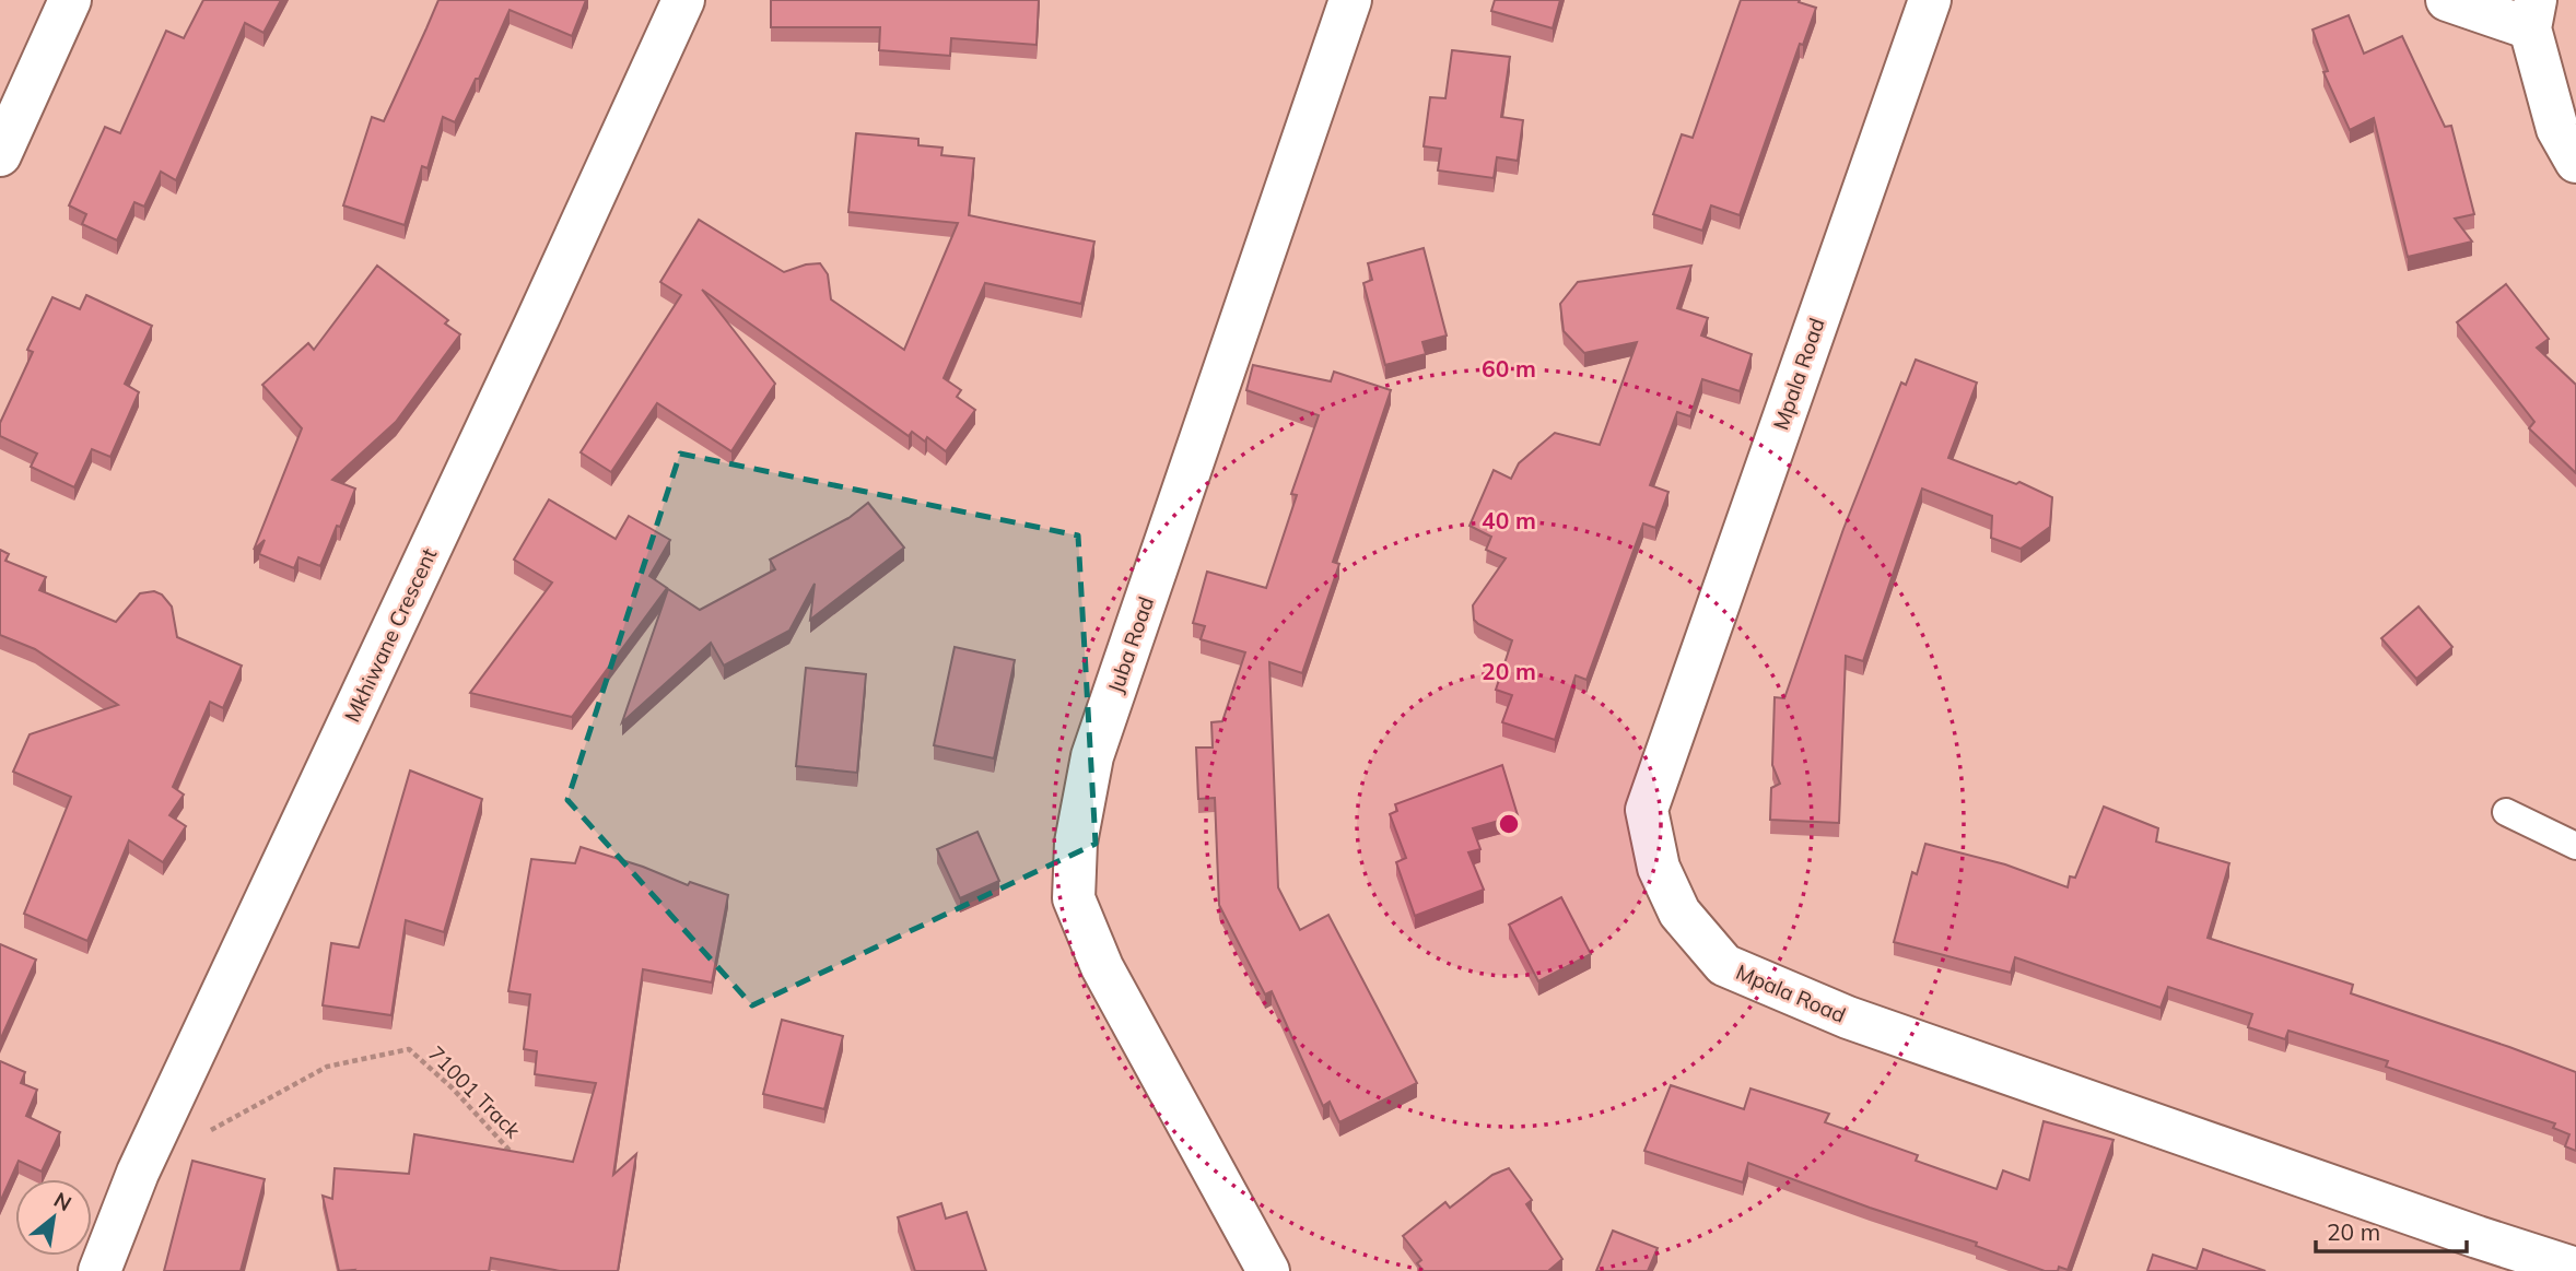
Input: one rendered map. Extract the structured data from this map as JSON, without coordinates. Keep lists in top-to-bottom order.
{
  "streets": {
    "street": ["Mpala Road", "Mkhiwane Crescent", "Juba Road"],
    "path": ["71001 Track"]
  },
  "scale_bar": "20 m",
  "north": "top right",
  "rings": ["60 m", "40 m", "20 m"]
}
